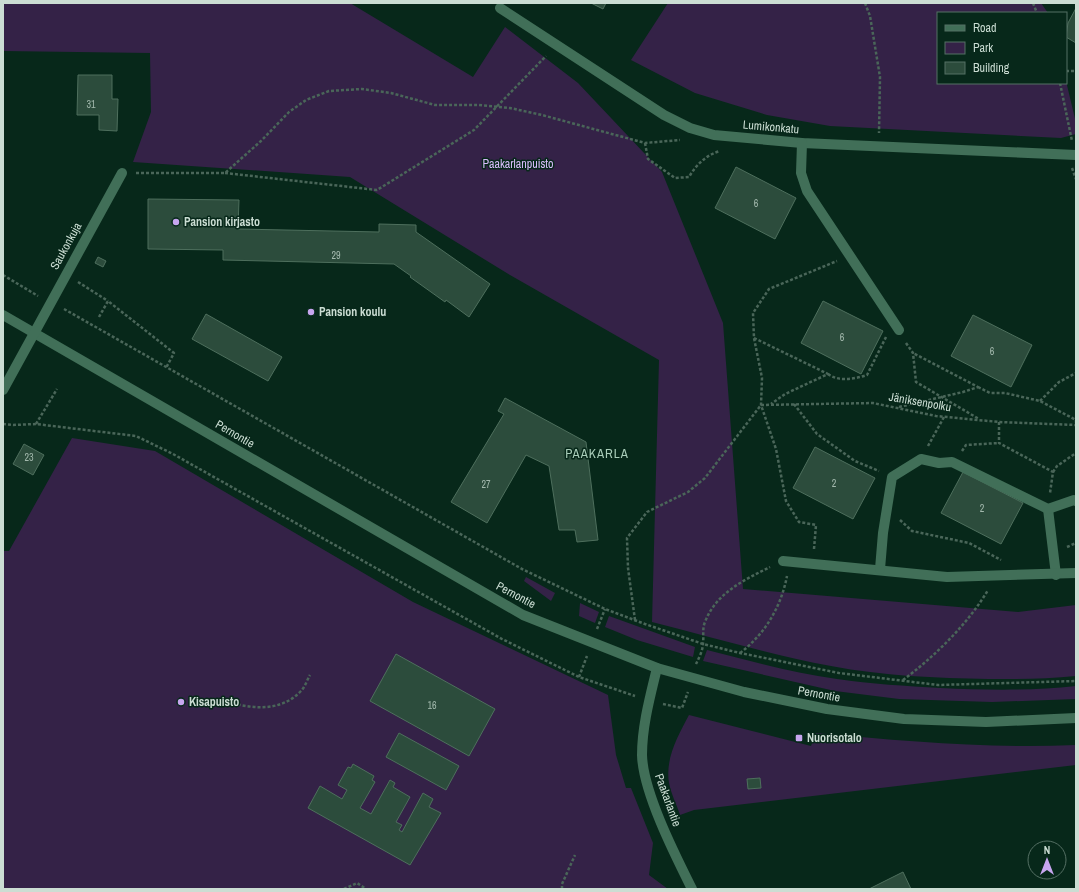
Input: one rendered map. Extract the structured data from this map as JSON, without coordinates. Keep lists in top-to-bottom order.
{
  "streets": {
    "street": [
      "Lumikonkatu",
      "Saukonkuja",
      "Pernontie",
      "Paakarlantie"
    ],
    "path": ["Jäniksenpolku"]
  },
  "crossings": [
    ["Saukonkuja", "Pernontie"],
    ["Pernontie", "Paakarlantie"]
  ],
  "districts": ["PAAKARLA"],
  "parks": ["Paakarlanpuisto"],
  "places": {
    "other": ["Pansion kirjasto", "Pansion koulu", "Kisapuisto"],
    "transit": ["Nuorisotalo"]
  },
  "house_numbers": [
    "31",
    "6",
    "29",
    "6",
    "6",
    "23",
    "2",
    "27",
    "2",
    "16"
  ],
  "legend": ["Road", "Park", "Building"],
  "north": "top"
}
